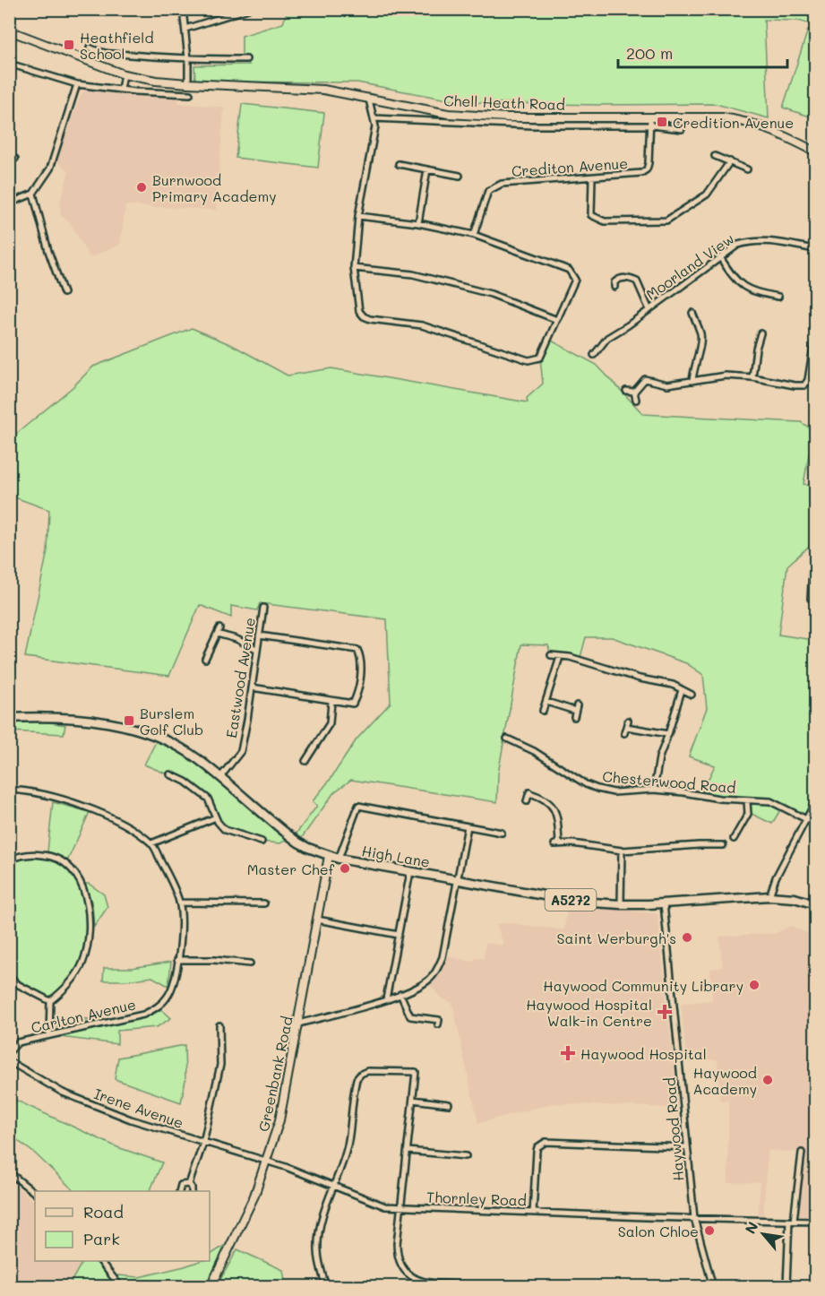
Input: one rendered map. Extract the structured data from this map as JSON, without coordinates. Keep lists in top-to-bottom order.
{
  "streets": {
    "main road": ["High Lane", "A5272"],
    "street": [
      "Chell Heath Road",
      "Crediton Avenue",
      "Moorland View",
      "Eastwood Avenue",
      "Chesterwood Road",
      "Carlton Avenue",
      "Greenbank Road",
      "Irene Avenue",
      "Haywood Road",
      "Thornley Road"
    ]
  },
  "crossings": [
    ["Chell Heath Road", "Crediton Avenue"],
    ["Eastwood Avenue", "High Lane"],
    ["High Lane", "Greenbank Road"],
    ["High Lane", "Haywood Road"],
    ["Greenbank Road", "Irene Avenue"],
    ["Greenbank Road", "Thornley Road"],
    ["Irene Avenue", "Thornley Road"],
    ["Haywood Road", "Thornley Road"]
  ],
  "places": {
    "transit": ["Heathfield School", "Credition Avenue", "Burslem Golf Club"],
    "other": [
      "Burnwood Primary Academy",
      "Master Chef",
      "Saint Werburgh's",
      "Haywood Community Library",
      "Haywood Academy",
      "Salon Chloe"
    ],
    "health": ["Haywood Hospital Walk-in Centre", "Haywood Hospital"]
  },
  "legend": ["Road", "Park"],
  "scale_bar": "200 m",
  "north": "top left"
}
